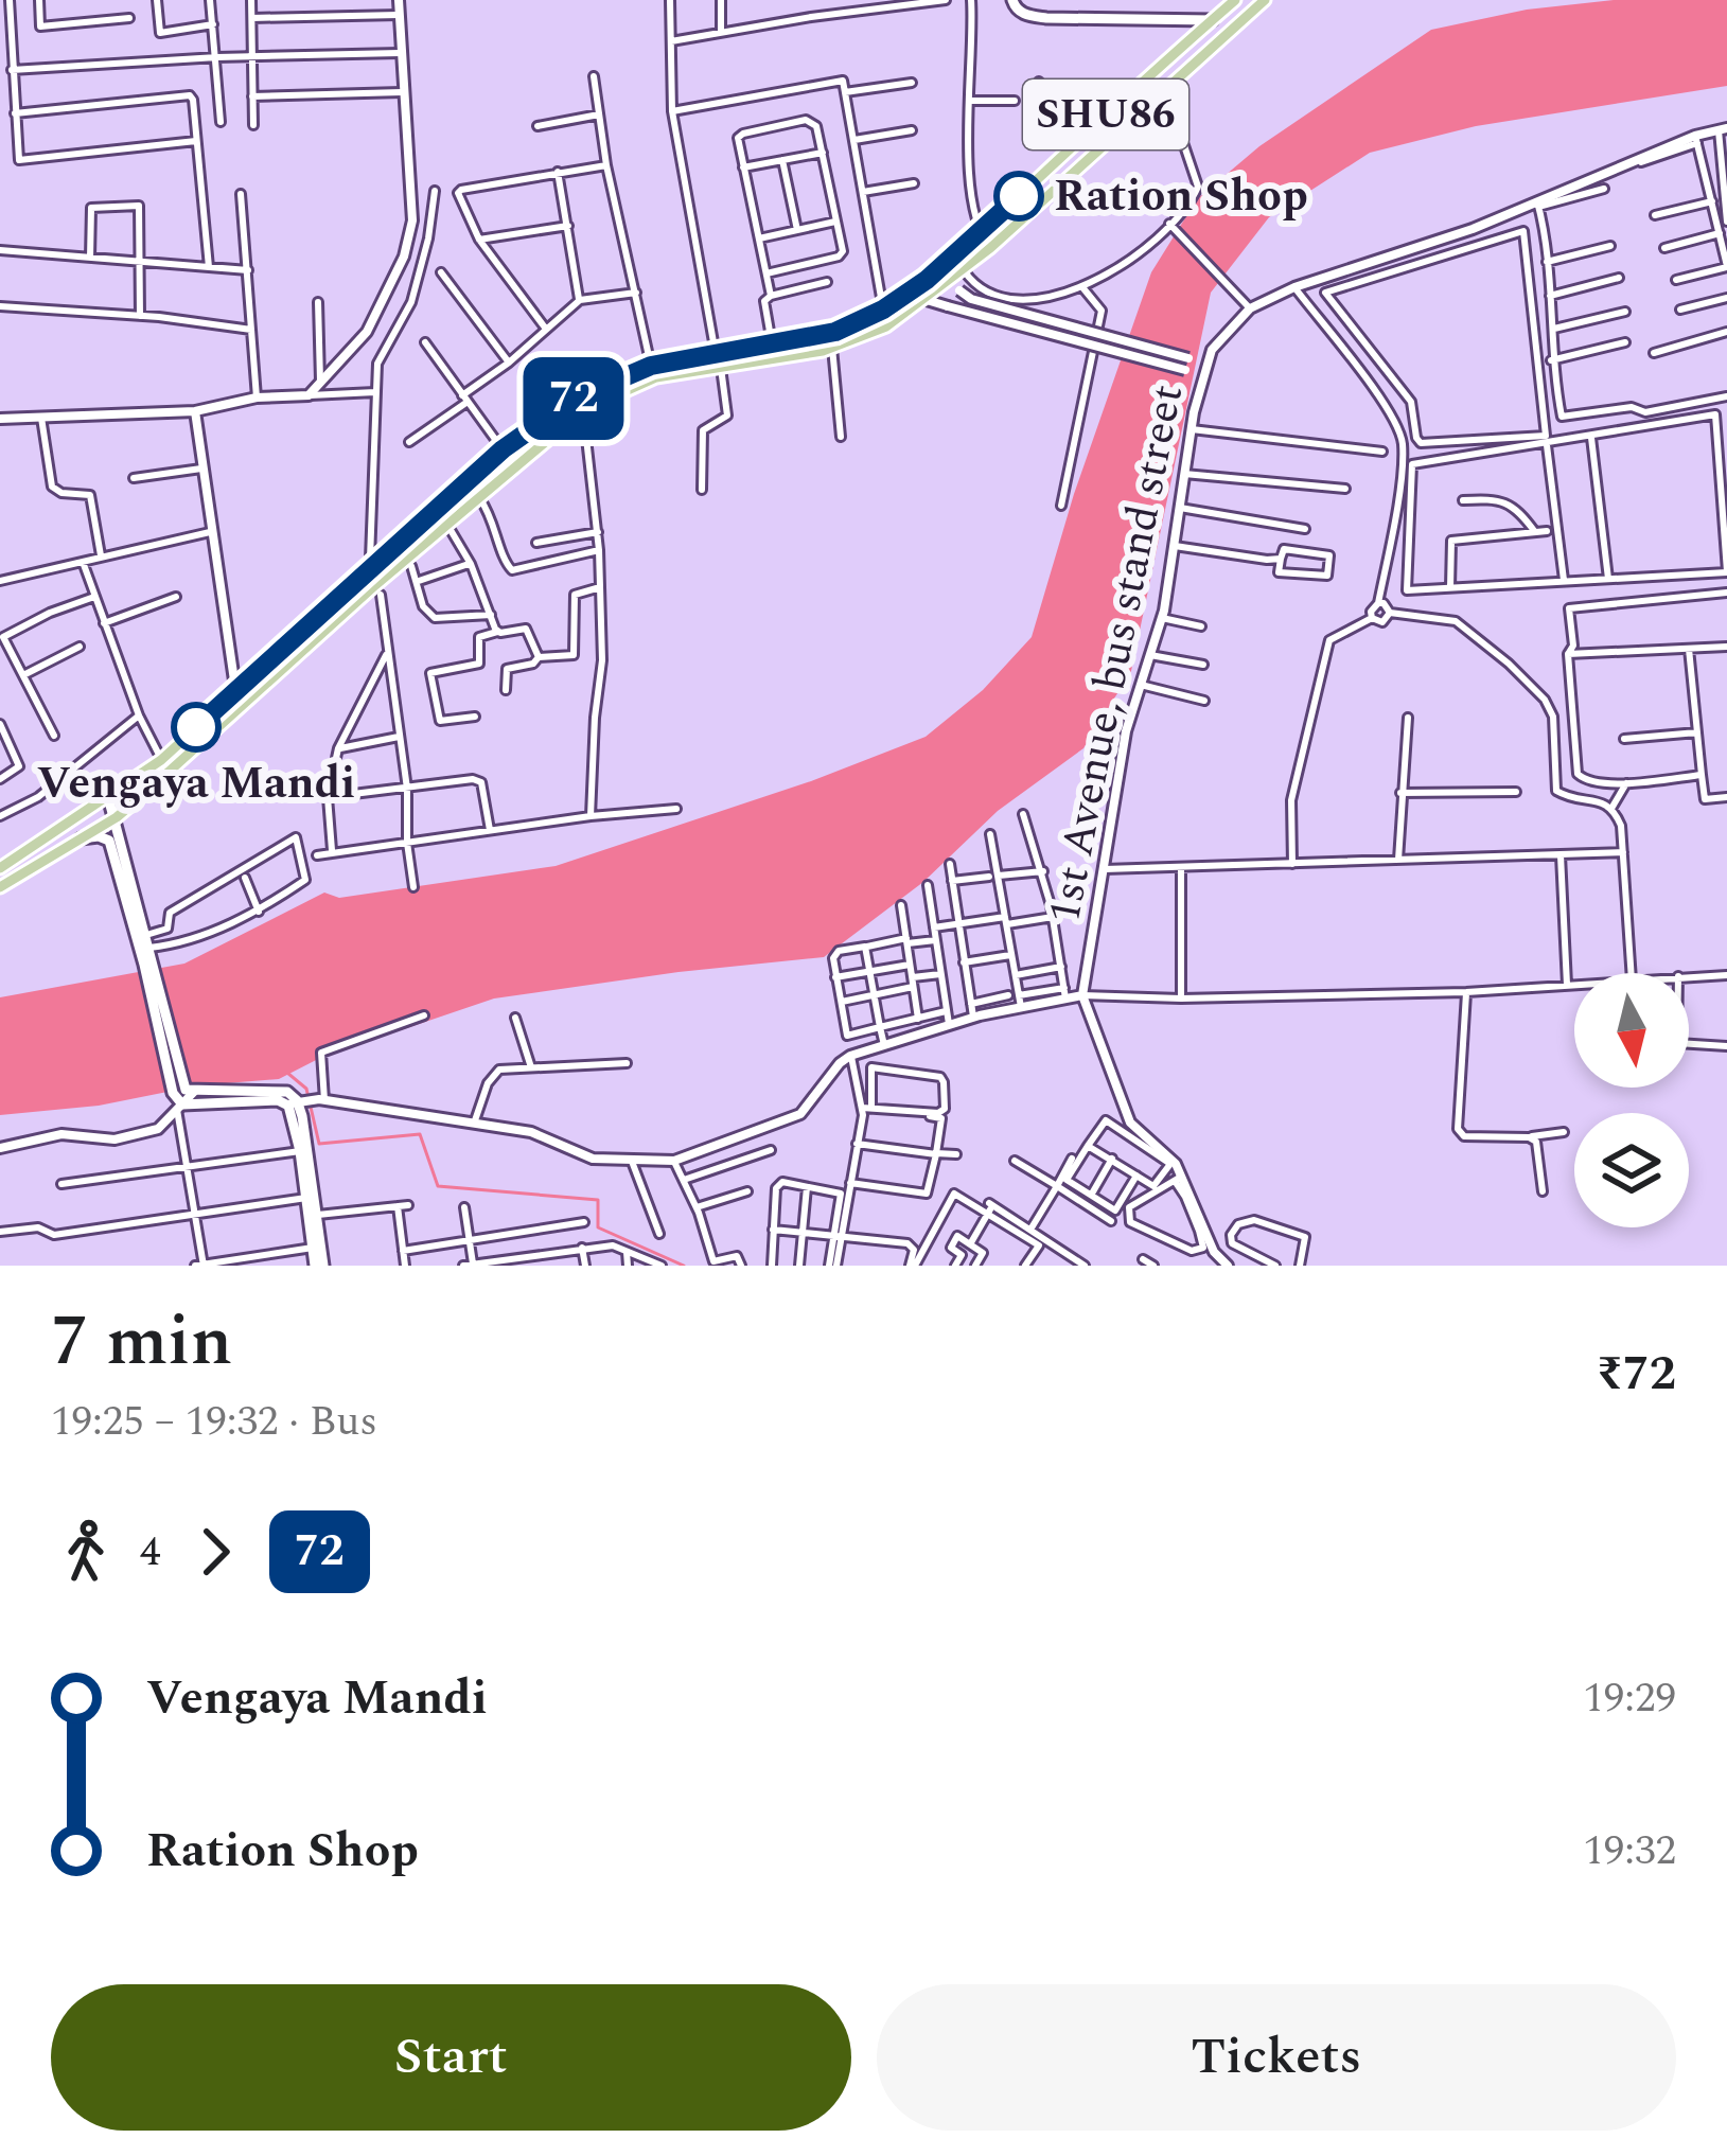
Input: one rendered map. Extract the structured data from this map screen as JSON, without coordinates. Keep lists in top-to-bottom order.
{
  "streets": {
    "main road": ["SHU86"],
    "street": ["1st Avenue, bus stand street"]
  },
  "places": ["Ration Shop", "Vengaya Mandi"],
  "lines": ["bus line 72"],
  "north": "bottom",
  "page": {
    "on_map": "72",
    "heading": ["7 min", "19:25 – 19:32 · Bus", "₹72"],
    "legs": ["4", "72"],
    "list": [
      {
        "name": "Vengaya Mandi",
        "value": "19:29"
      },
      {
        "name": "Ration Shop",
        "value": "19:32"
      }
    ],
    "buttons": ["Start", "Tickets"]
  }
}
